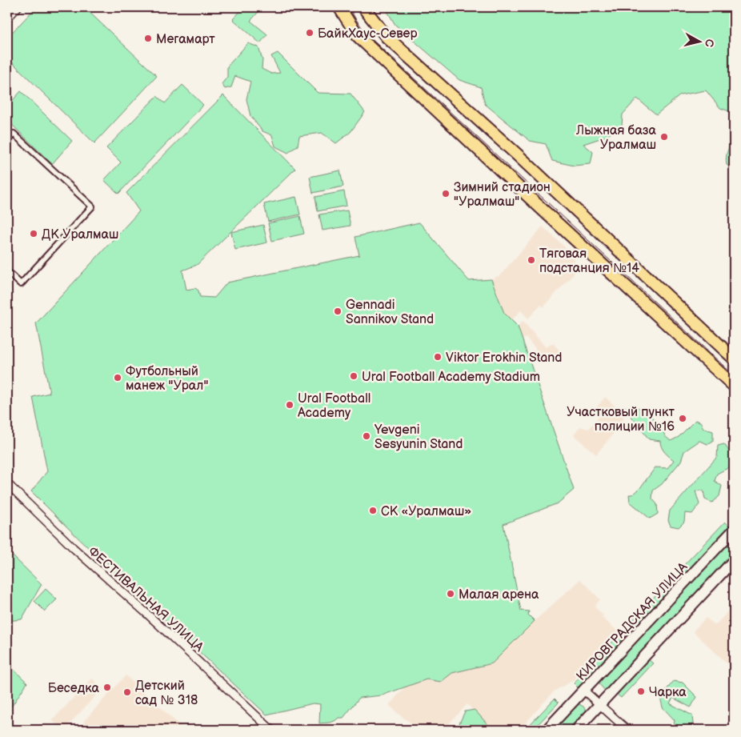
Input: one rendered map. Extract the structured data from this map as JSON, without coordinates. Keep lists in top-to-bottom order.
{
  "streets": {
    "main road": ["КИРОВГРАДСКАЯ УЛИЦА"],
    "street": ["ФЕСТИВАЛЬНАЯ УЛИЦА"]
  },
  "places": [
    "БайкХаус-Север",
    "Мегамарт",
    "Лыжная база Уралмаш",
    "Зимний стадион \"Уралмаш\"",
    "ДК Уралмаш",
    "Тяговая подстанция №14",
    "Gennadi Sannikov Stand",
    "Viktor Erokhin Stand",
    "Ural Football Academy Stadium",
    "Футбольный манеж \"Урал\"",
    "Ural Football Academy",
    "Участковый пункт полиции №16",
    "Yevgeni Sesyunin Stand",
    "СК «Уралмаш»",
    "Малая арена",
    "Беседка",
    "Чарка",
    "Детский сад № 318"
  ],
  "north": "right"
}
